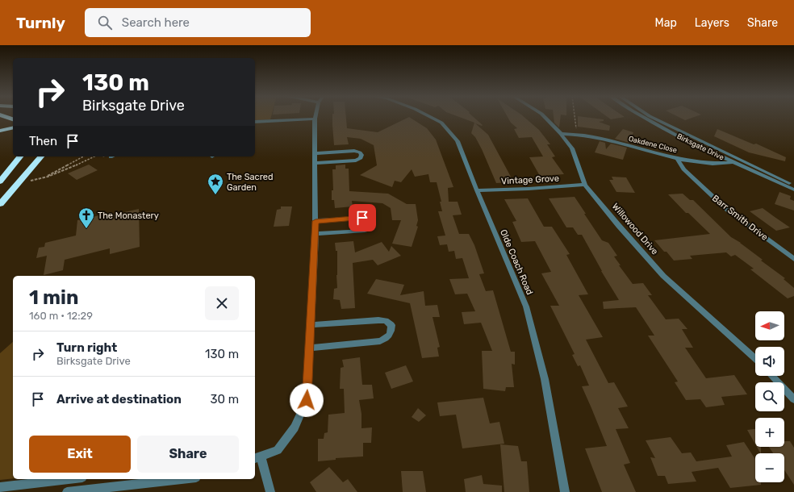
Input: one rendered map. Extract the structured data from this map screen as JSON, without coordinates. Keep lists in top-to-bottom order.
{
  "streets": {
    "street": [
      "Oakdene Close",
      "Birksgate Drive",
      "Vintage Grove",
      "Barr Smith Drive",
      "Willowood Drive",
      "Olde Coach Road"
    ]
  },
  "crossings": [
    ["Oakdene Close", "Birksgate Drive"],
    ["Oakdene Close", "Barr Smith Drive"],
    ["Oakdene Close", "Willowood Drive"],
    ["Vintage Grove", "Willowood Drive"],
    ["Vintage Grove", "Olde Coach Road"]
  ],
  "places": {
    "place": ["The Sacred Garden"],
    "church": ["The Monastery"]
  },
  "north": "left",
  "page": {
    "header": "Turnly",
    "search": "Search here",
    "nav": ["Map", "Layers", "Share"],
    "turn": ["130 m", "Birksgate Drive"],
    "then": "Then",
    "heading": ["1 min", "160 m · 12:29"],
    "map_buttons": ["+", "−"],
    "list": [
      {
        "name": "Turn right",
        "note": "Birksgate Drive",
        "value": "130 m"
      },
      {
        "name": "Arrive at destination",
        "value": "30 m"
      }
    ],
    "buttons": ["Exit", "Share"]
  }
}
